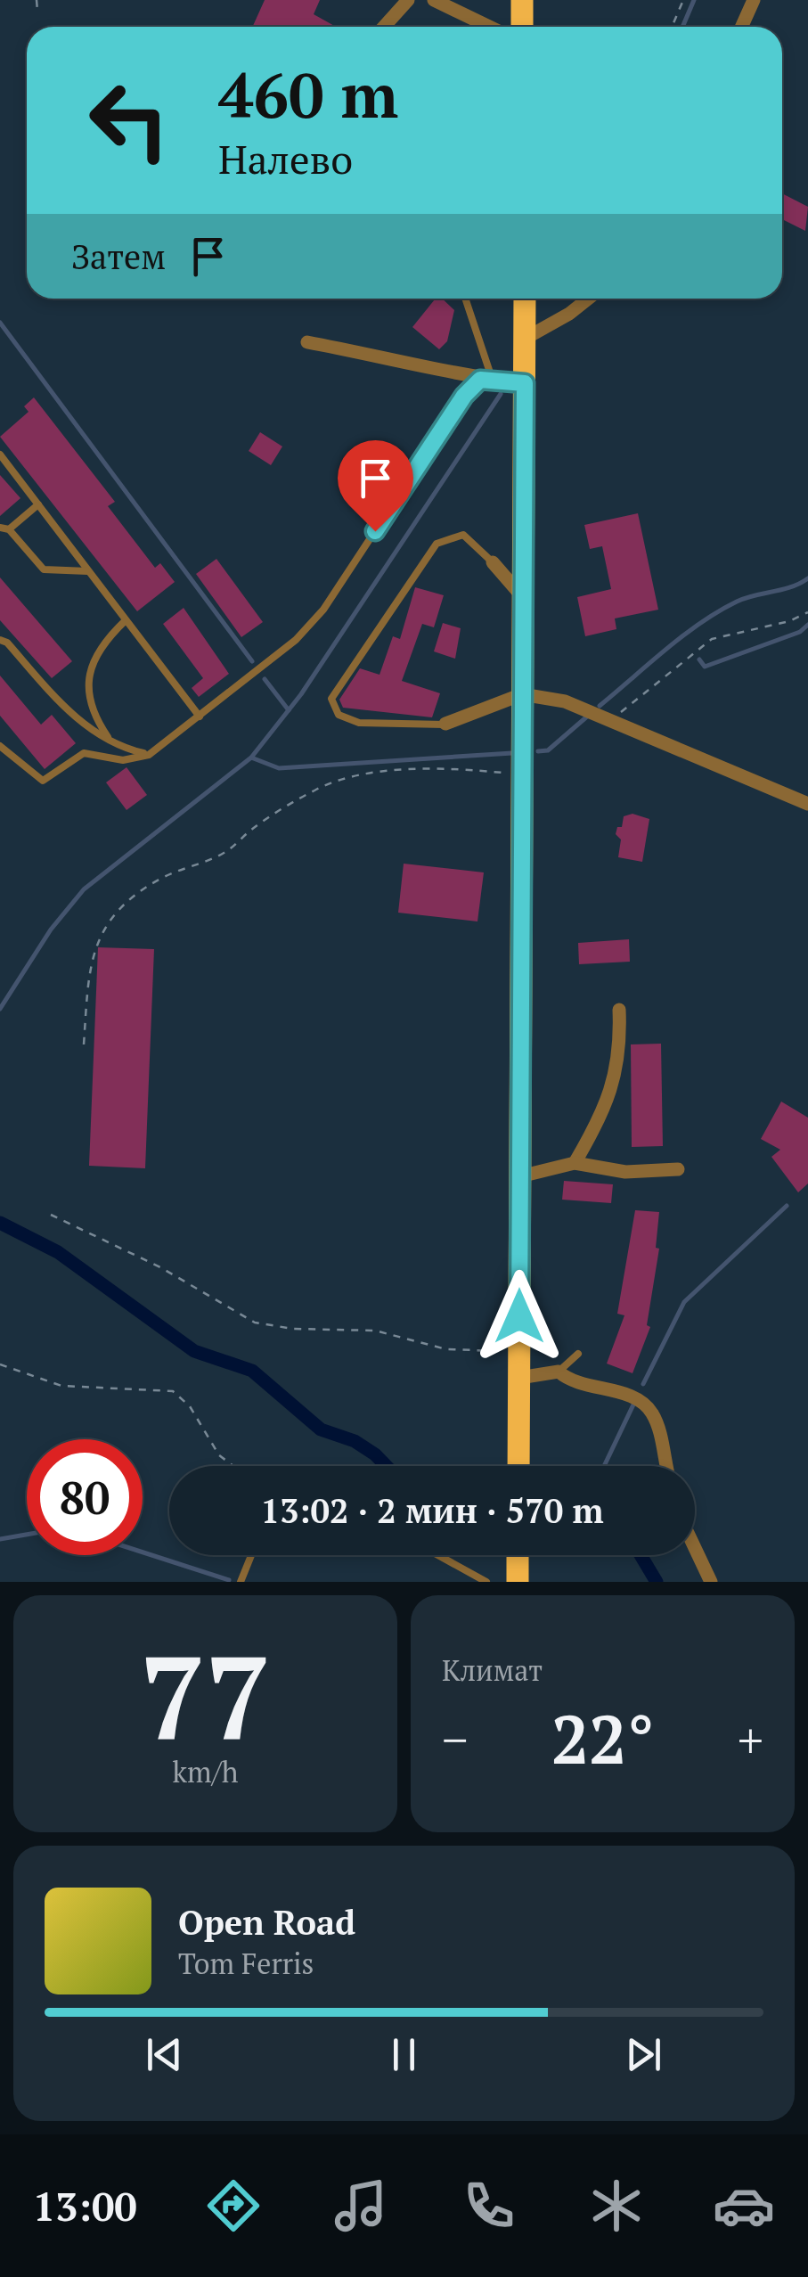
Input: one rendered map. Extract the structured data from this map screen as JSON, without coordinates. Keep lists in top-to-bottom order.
{
  "page": {
    "turn": ["460 m", "Налево"],
    "then": "Затем",
    "limit": "80",
    "trip": "13:02 · 2 мин · 570 m",
    "tile": [
      ["77", "km/h"],
      "Климат"
    ],
    "heat": ["−", "22°", "+"],
    "song": ["Open Road", "Tom Ferris"],
    "tabs": "13:00"
  }
}
